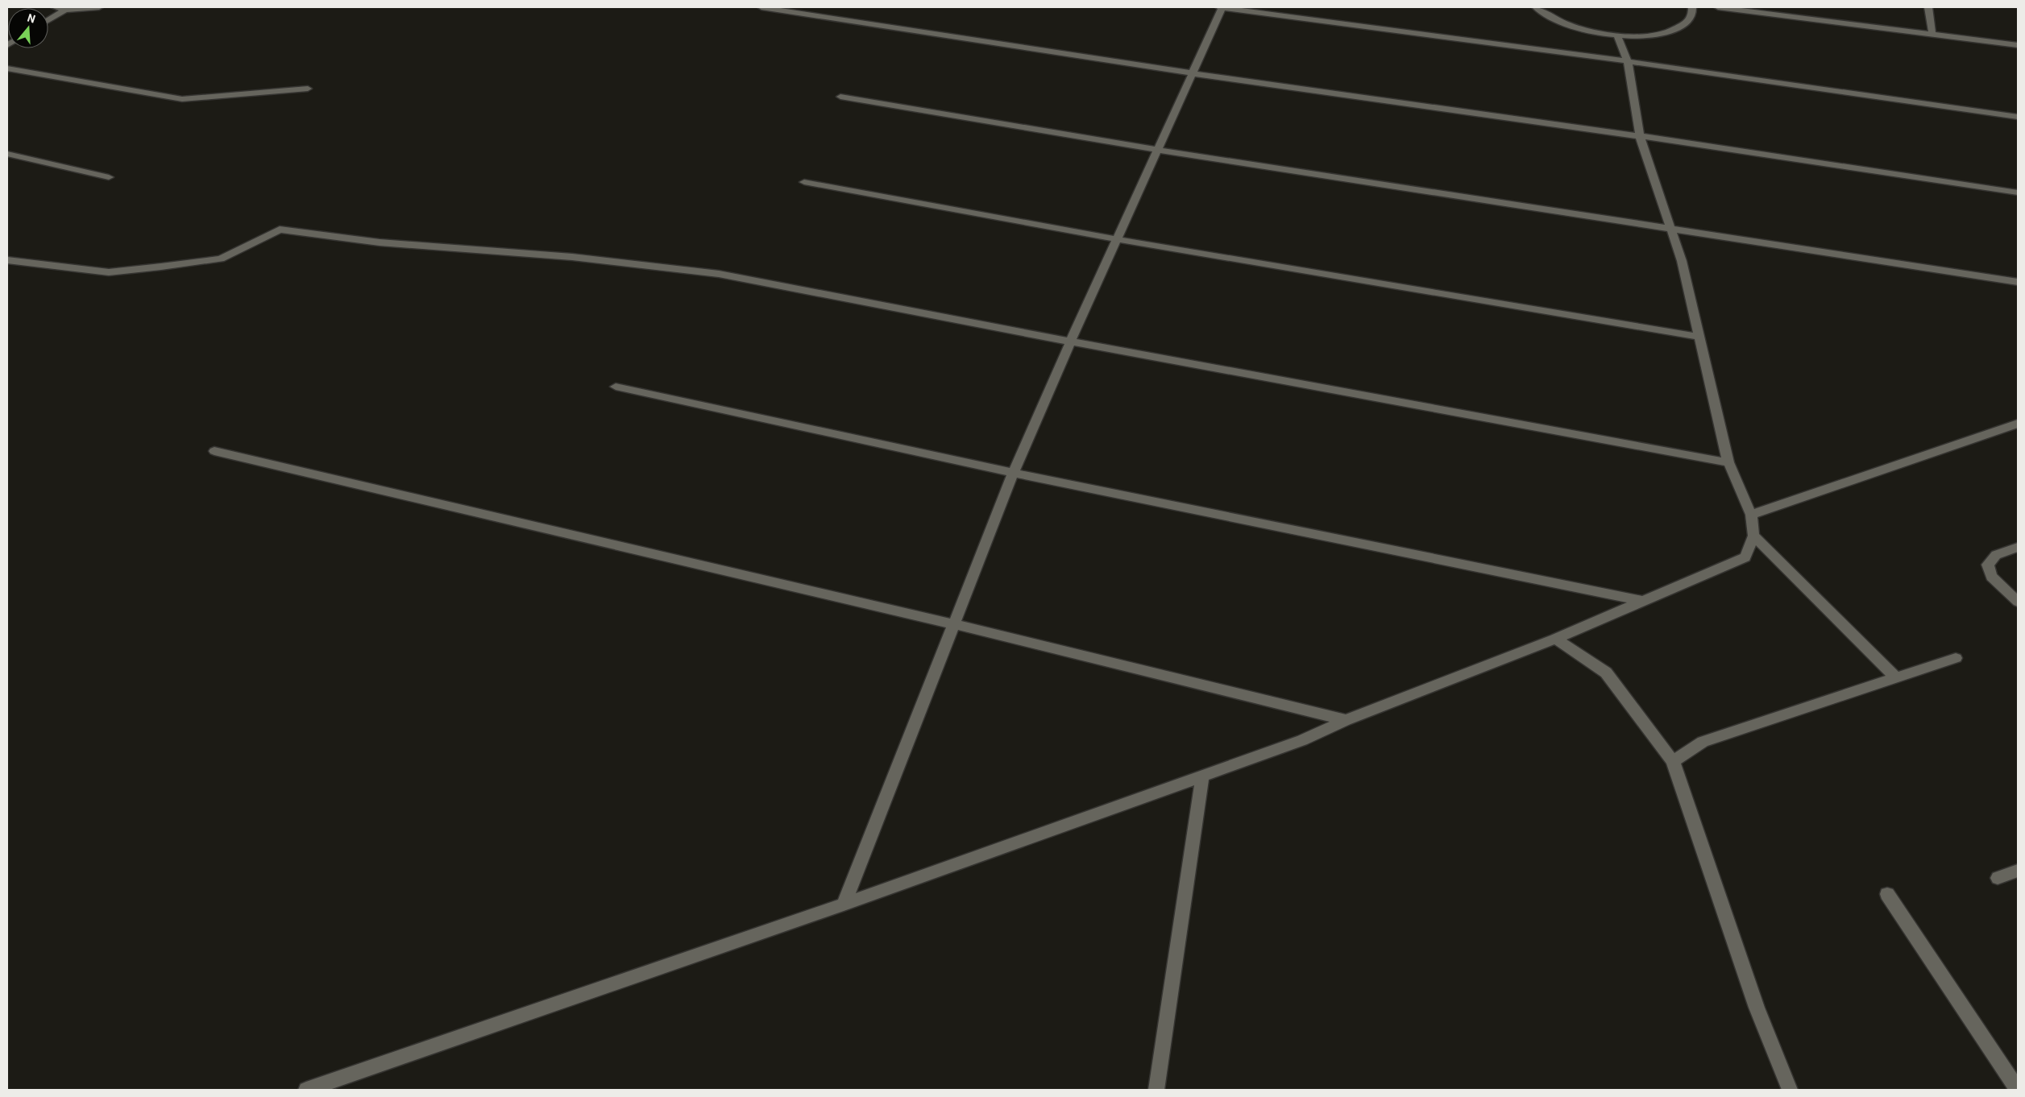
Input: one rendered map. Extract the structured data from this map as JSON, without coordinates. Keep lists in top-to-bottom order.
{
  "north": "top"
}
